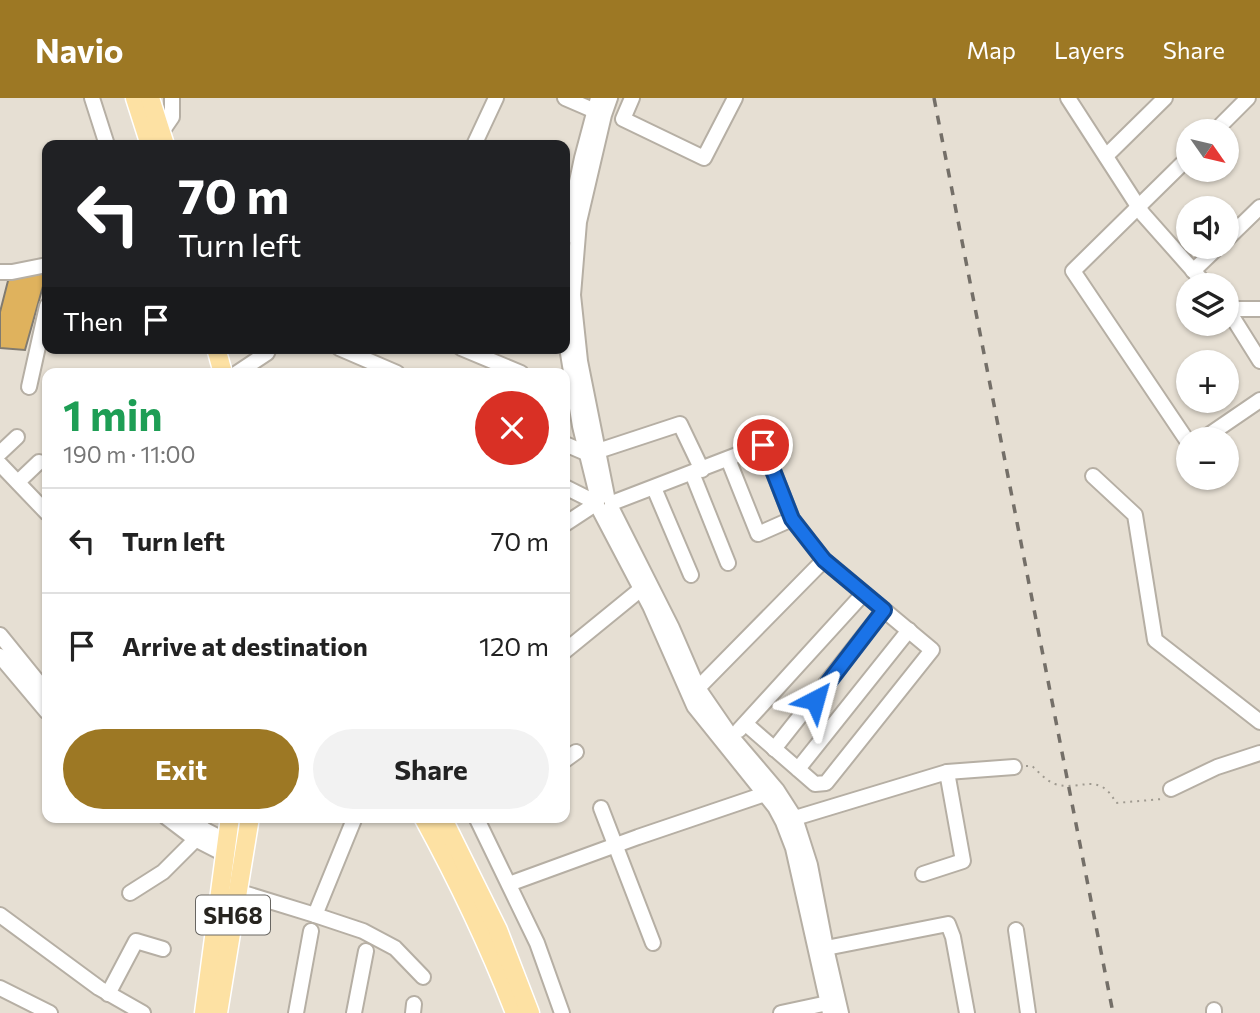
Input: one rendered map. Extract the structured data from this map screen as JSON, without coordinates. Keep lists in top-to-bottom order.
{
  "streets": {
    "main road": ["SH68"]
  },
  "north": "bottom right",
  "page": {
    "header": "Navio",
    "nav": ["Map", "Layers", "Share"],
    "map_buttons": ["+", "−"],
    "turn": ["70 m", "Turn left"],
    "then": "Then",
    "heading": ["1 min", "190 m · 11:00"],
    "list": [
      {
        "name": "Turn left",
        "value": "70 m"
      },
      {
        "name": "Arrive at destination",
        "value": "120 m"
      }
    ],
    "buttons": ["Exit", "Share"]
  }
}
